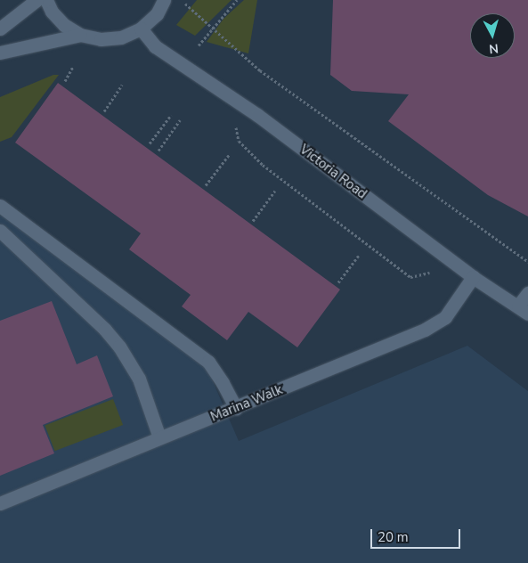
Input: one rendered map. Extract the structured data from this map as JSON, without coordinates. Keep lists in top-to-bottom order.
{
  "streets": {
    "street": ["Victoria Road", "Marina Walk"]
  },
  "crossings": [
    ["Victoria Road", "Marina Walk"]
  ],
  "scale_bar": "20 m",
  "north": "bottom"
}
